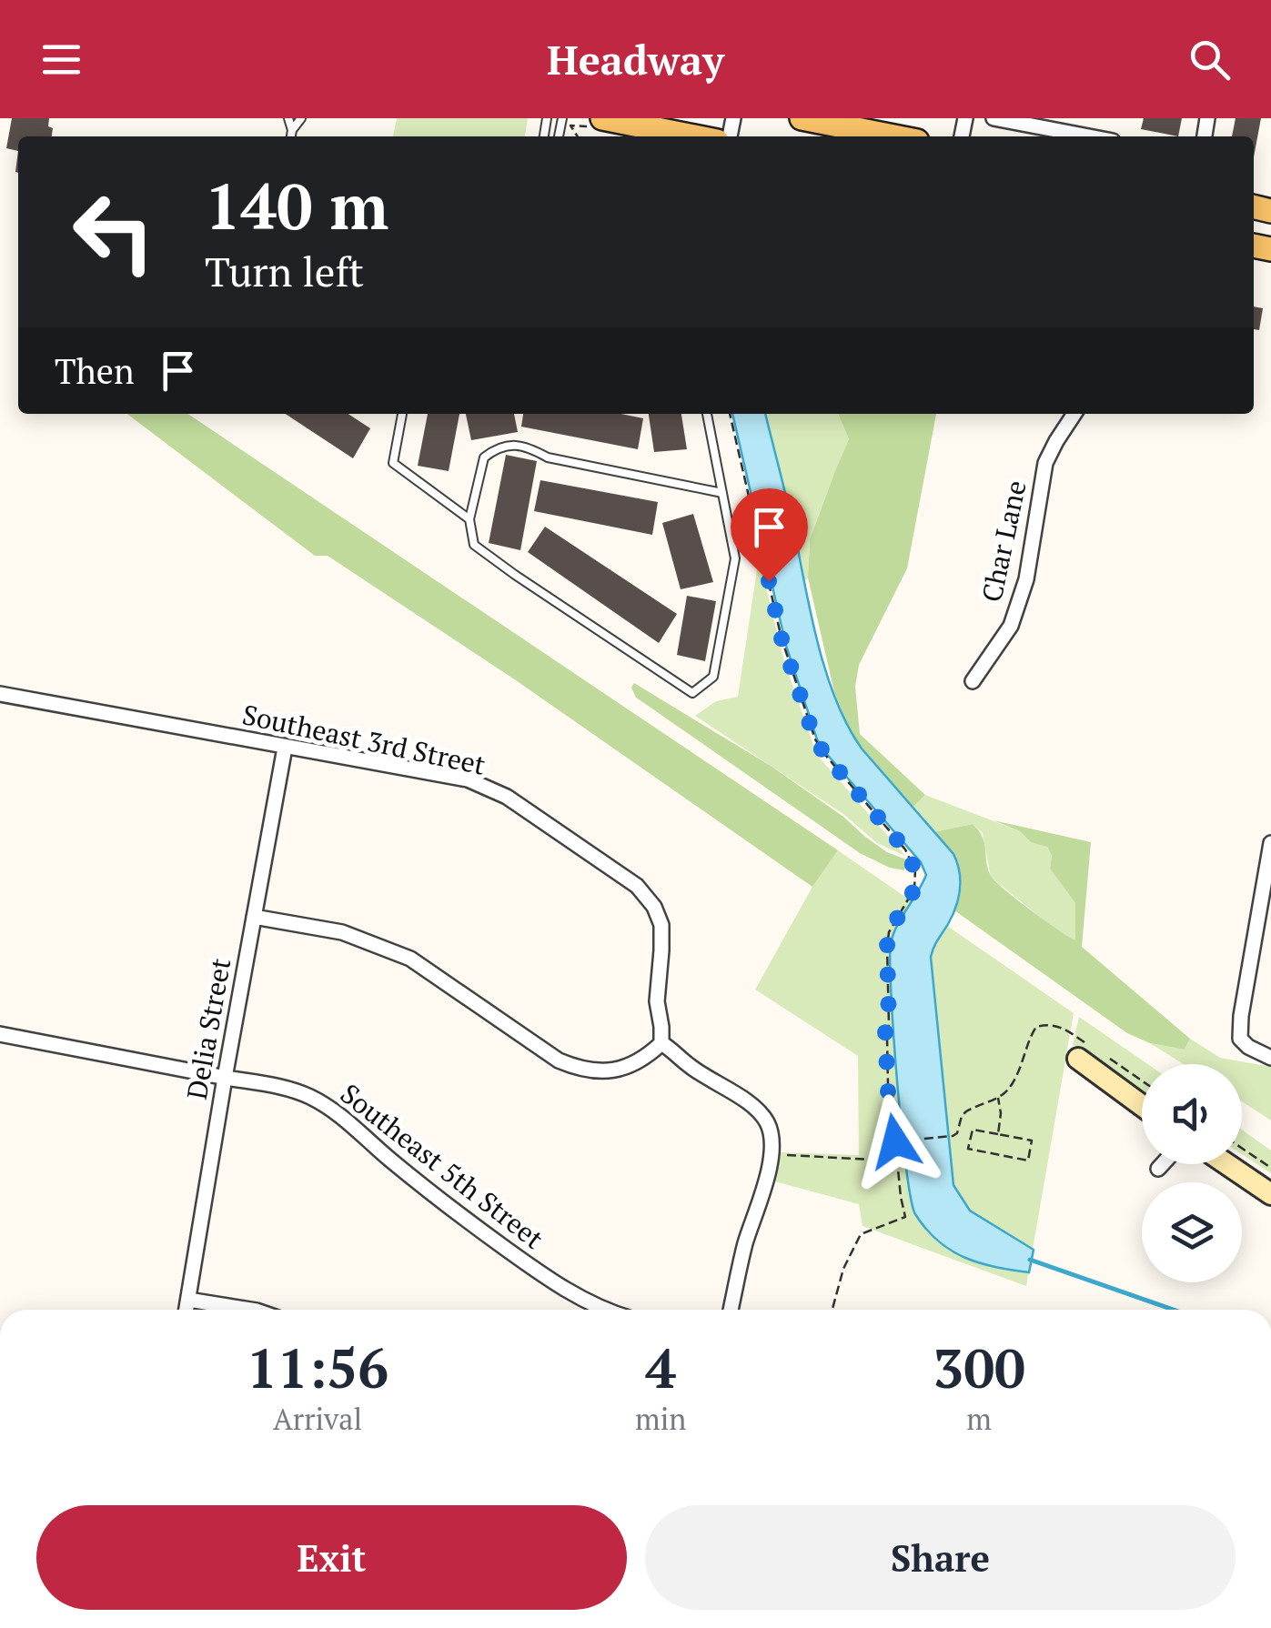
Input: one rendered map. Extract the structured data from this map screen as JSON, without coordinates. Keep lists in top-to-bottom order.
{
  "streets": {
    "street": [
      "Char Lane",
      "Southeast 3rd Street",
      "Delia Street",
      "Southeast 5th Street"
    ]
  },
  "crossings": [
    ["Southeast 3rd Street", "Delia Street"],
    ["Delia Street", "Southeast 5th Street"]
  ],
  "page": {
    "header": "Headway",
    "turn": ["140 m", "Turn left"],
    "then": "Then",
    "eta": [
      "11:56",
      "Arrival",
      "4",
      "min",
      "300",
      "m"
    ],
    "buttons": ["Exit", "Share"]
  }
}
